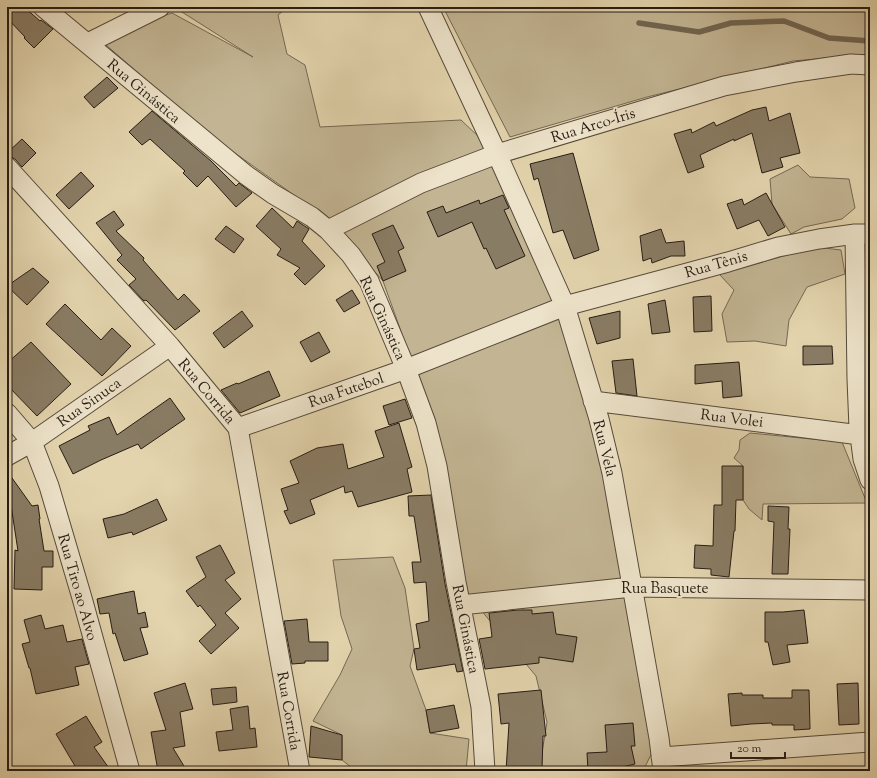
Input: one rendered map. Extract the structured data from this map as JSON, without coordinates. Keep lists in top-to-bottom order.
{
  "streets": {
    "street": [
      "Rua Ginástica",
      "Rua Arco-Íris",
      "Rua Tênis",
      "Rua Futebol",
      "Rua Corrida",
      "Rua Sinuca",
      "Rua Volei",
      "Rua Vela",
      "Rua Tiro ao Alvo",
      "Rua Basquete"
    ]
  },
  "crossings": [
    ["Rua Ginástica", "Rua Arco-Íris"],
    ["Rua Ginástica", "Rua Futebol"],
    ["Rua Ginástica", "Rua Basquete"],
    ["Rua Arco-Íris", "Rua Vela"],
    ["Rua Tênis", "Rua Futebol"],
    ["Rua Tênis", "Rua Vela"],
    ["Rua Futebol", "Rua Corrida"],
    ["Rua Futebol", "Rua Vela"],
    ["Rua Corrida", "Rua Sinuca"],
    ["Rua Sinuca", "Rua Tiro ao Alvo"],
    ["Rua Volei", "Rua Vela"],
    ["Rua Vela", "Rua Basquete"]
  ],
  "scale_bar": "20 m"
}
